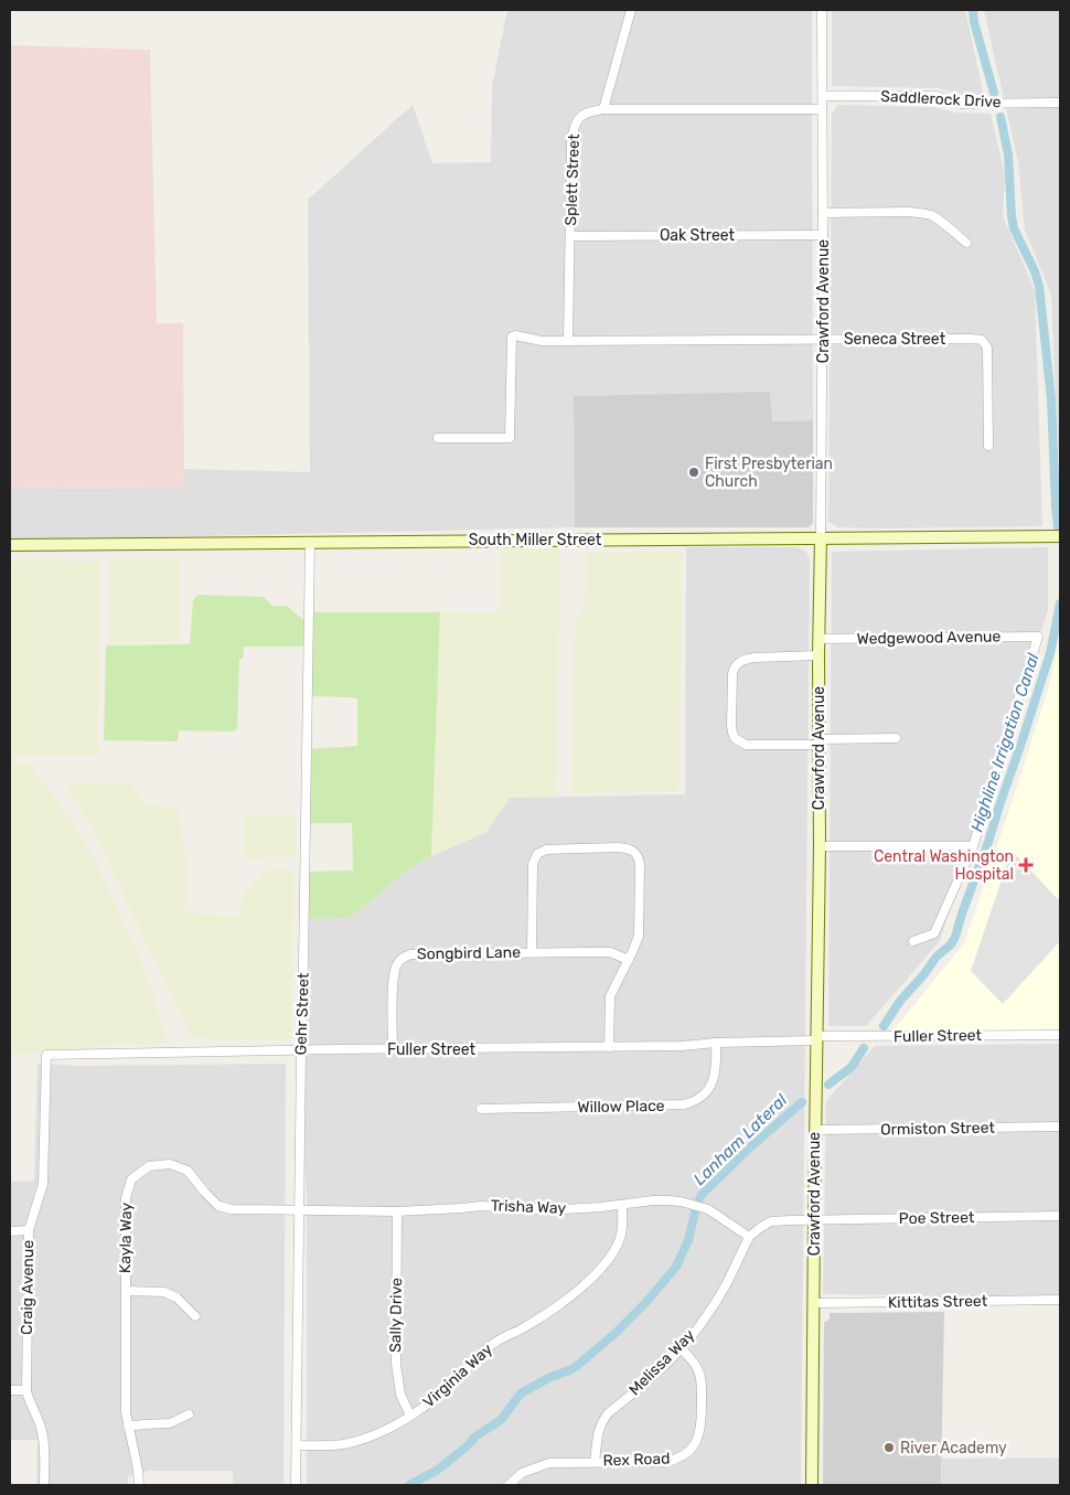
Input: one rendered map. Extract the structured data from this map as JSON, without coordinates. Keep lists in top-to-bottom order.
{
  "streets": {
    "street": [
      "Saddlerock Drive",
      "Splett Street",
      "Oak Street",
      "Crawford Avenue",
      "Seneca Street",
      "South Miller Street",
      "Wedgewood Avenue",
      "Songbird Lane",
      "Gehr Street",
      "Fuller Street",
      "Willow Place",
      "Ormiston Street",
      "Trisha Way",
      "Poe Street",
      "Kayla Way",
      "Craig Avenue",
      "Kittitas Street",
      "Sally Drive",
      "Melissa Way",
      "Virginia Way",
      "Rex Road"
    ]
  },
  "crossings": [
    ["Saddlerock Drive", "Crawford Avenue"],
    ["Splett Street", "Oak Street"],
    ["Splett Street", "Seneca Street"],
    ["Oak Street", "Crawford Avenue"],
    ["Crawford Avenue", "Seneca Street"],
    ["Crawford Avenue", "South Miller Street"],
    ["Crawford Avenue", "Wedgewood Avenue"],
    ["Crawford Avenue", "Fuller Street"],
    ["Crawford Avenue", "Ormiston Street"],
    ["Crawford Avenue", "Poe Street"],
    ["Crawford Avenue", "Kittitas Street"],
    ["Crawford Avenue", "Melissa Way"],
    ["South Miller Street", "Gehr Street"],
    ["Songbird Lane", "Fuller Street"],
    ["Gehr Street", "Fuller Street"],
    ["Gehr Street", "Trisha Way"],
    ["Gehr Street", "Kayla Way"],
    ["Gehr Street", "Virginia Way"],
    ["Fuller Street", "Willow Place"],
    ["Fuller Street", "Craig Avenue"],
    ["Trisha Way", "Kayla Way"],
    ["Trisha Way", "Sally Drive"],
    ["Trisha Way", "Melissa Way"],
    ["Trisha Way", "Virginia Way"],
    ["Poe Street", "Melissa Way"],
    ["Sally Drive", "Virginia Way"],
    ["Melissa Way", "Rex Road"]
  ],
  "water": ["Highline Irrigation Canal", "Lanham Lateral"],
  "places": {
    "other": ["First Presbyterian Church", "River Academy"],
    "health": ["Central Washington Hospital"]
  }
}
